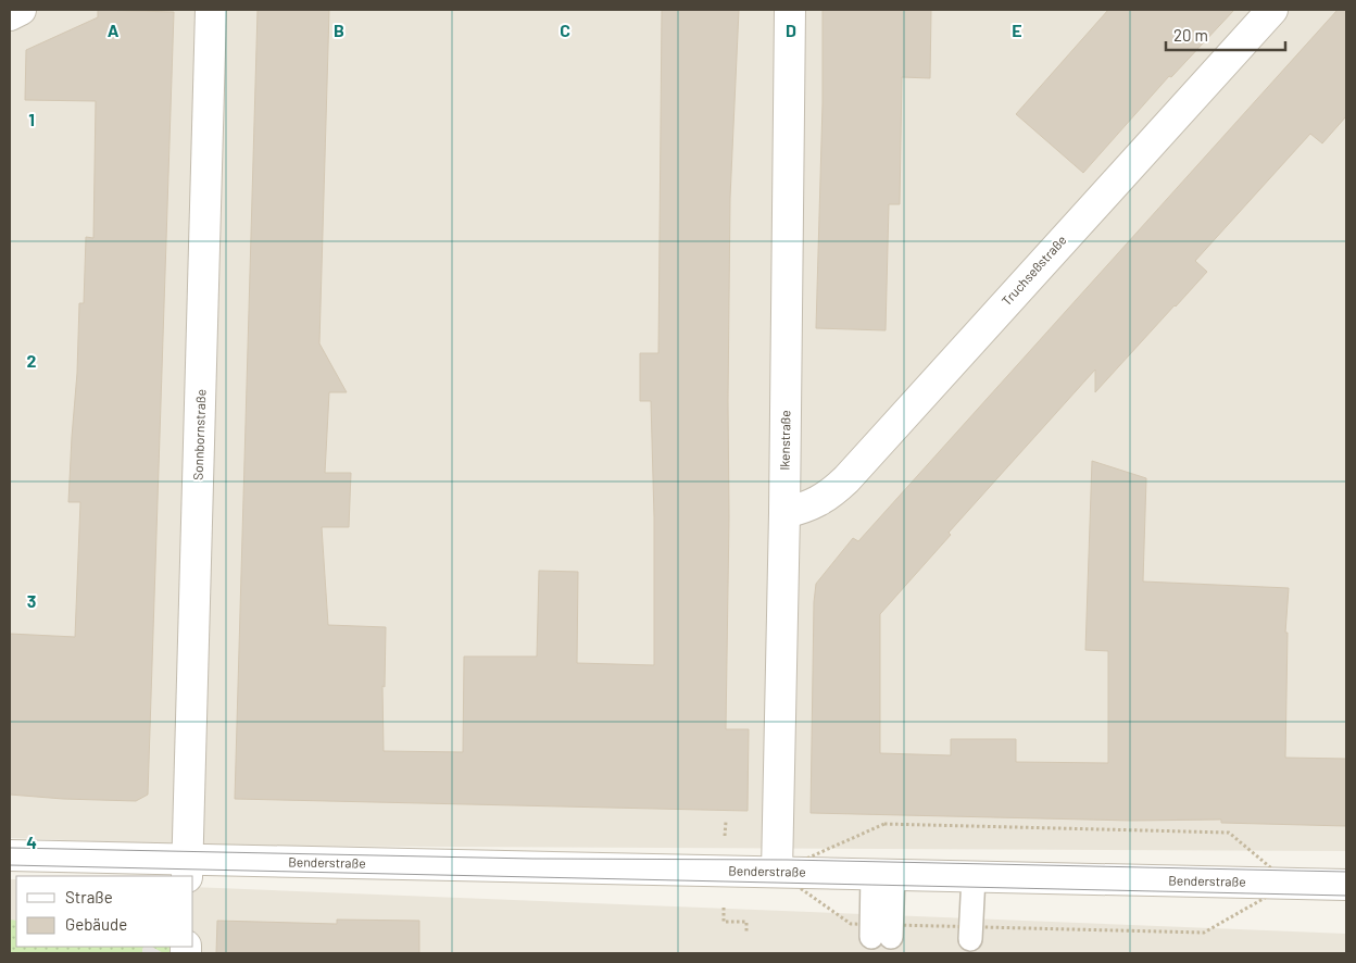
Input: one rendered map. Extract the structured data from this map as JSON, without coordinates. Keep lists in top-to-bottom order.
{
  "streets": {
    "street": [
      "Truchseßstraße",
      "Sonnbornstraße",
      "Ikenstraße",
      "Benderstraße"
    ]
  },
  "crossings": [
    ["Truchseßstraße", "Ikenstraße"],
    ["Sonnbornstraße", "Benderstraße"],
    ["Ikenstraße", "Benderstraße"]
  ],
  "legend": ["Straße", "Gebäude"],
  "scale_bar": "20 m",
  "grid": {
    "columns": [
      "A",
      "B",
      "C",
      "D",
      "E"
    ],
    "rows": [
      "1",
      "2",
      "3",
      "4"
    ]
  }
}
